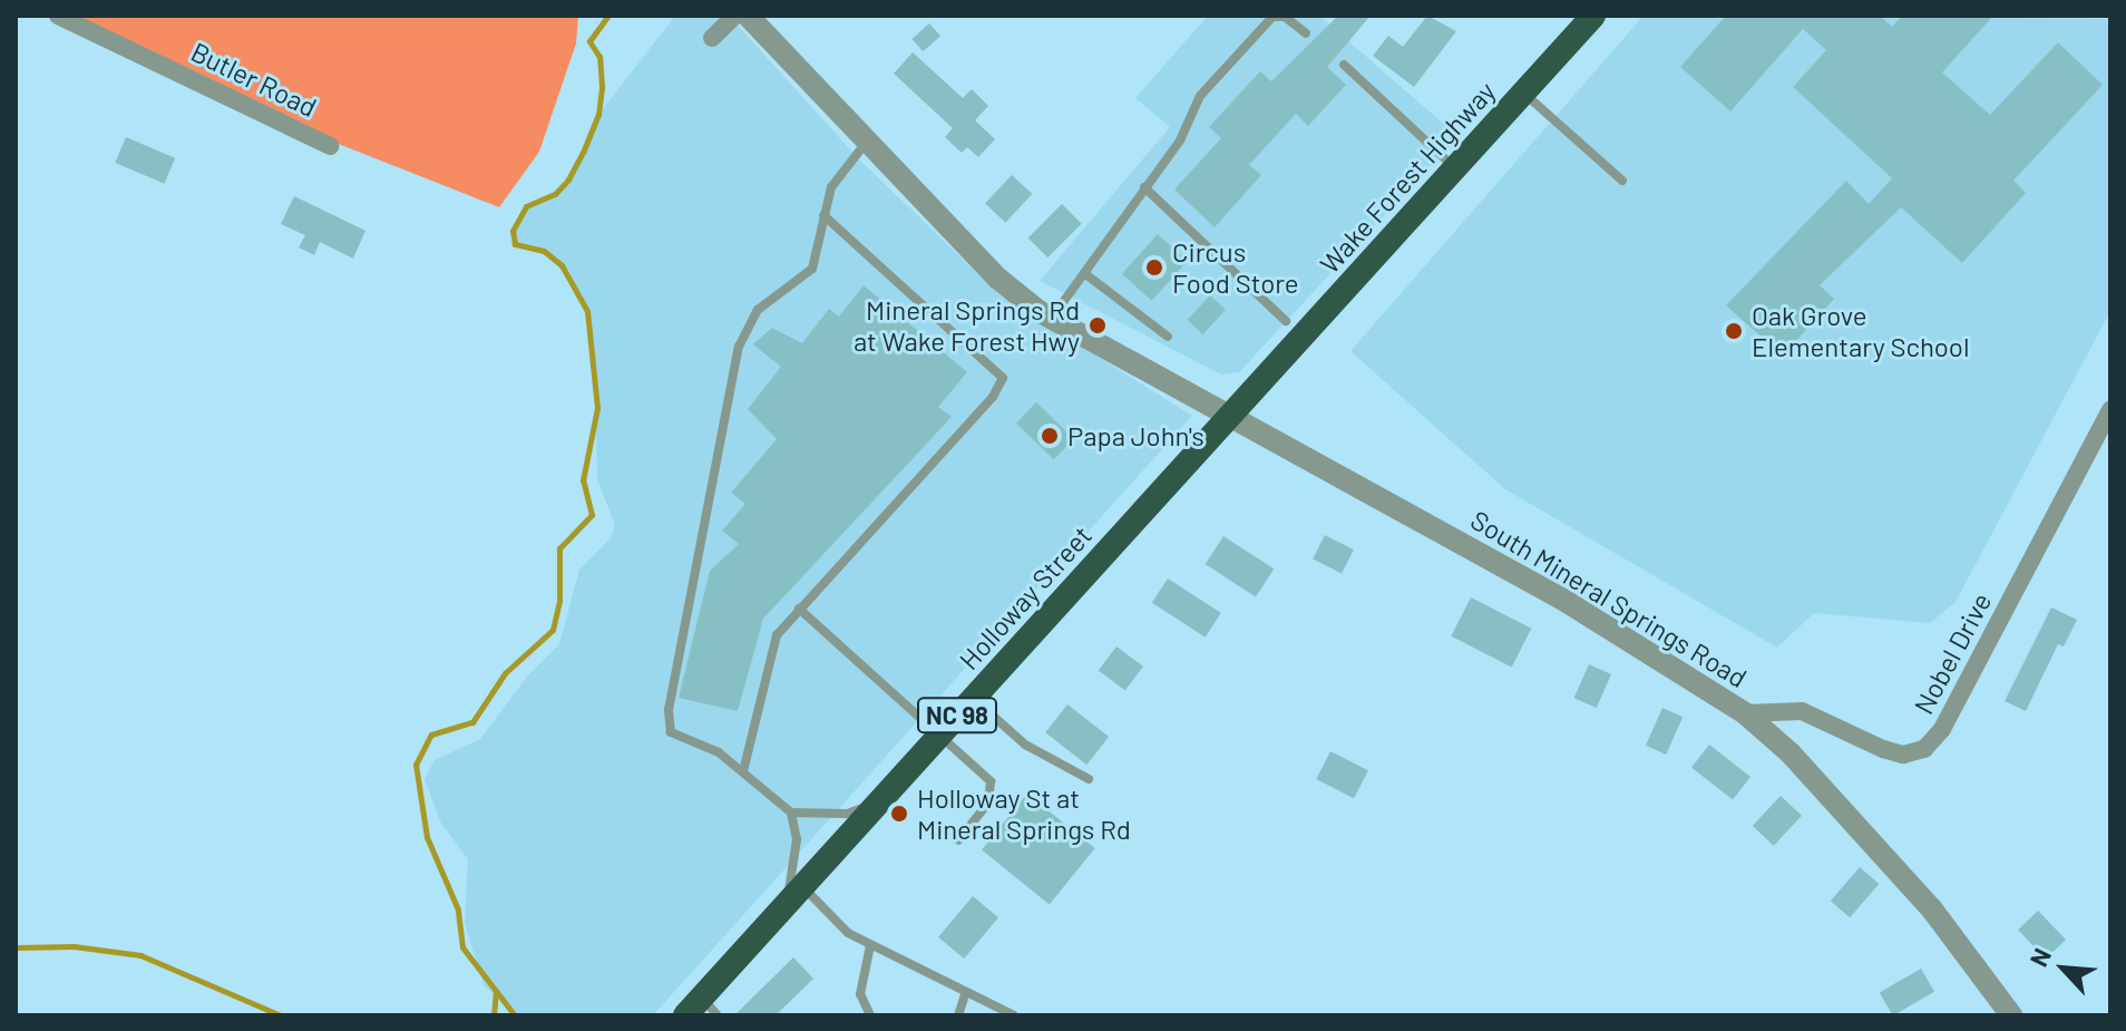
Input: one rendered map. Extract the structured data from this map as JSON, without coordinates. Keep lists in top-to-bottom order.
{
  "streets": {
    "highway": ["Wake Forest Highway", "Holloway Street", "NC 98"],
    "street": ["Butler Road", "South Mineral Springs Road", "Nobel Drive"]
  },
  "crossings": [
    ["Wake Forest Highway", "Holloway Street"],
    ["Wake Forest Highway", "South Mineral Springs Road"],
    ["Holloway Street", "South Mineral Springs Road"],
    ["South Mineral Springs Road", "Nobel Drive"]
  ],
  "places": [
    "Circus Food Store",
    "Mineral Springs Rd at Wake Forest Hwy",
    "Oak Grove Elementary School",
    "Papa John's",
    "Holloway St at Mineral Springs Rd"
  ],
  "north": "top left"
}
